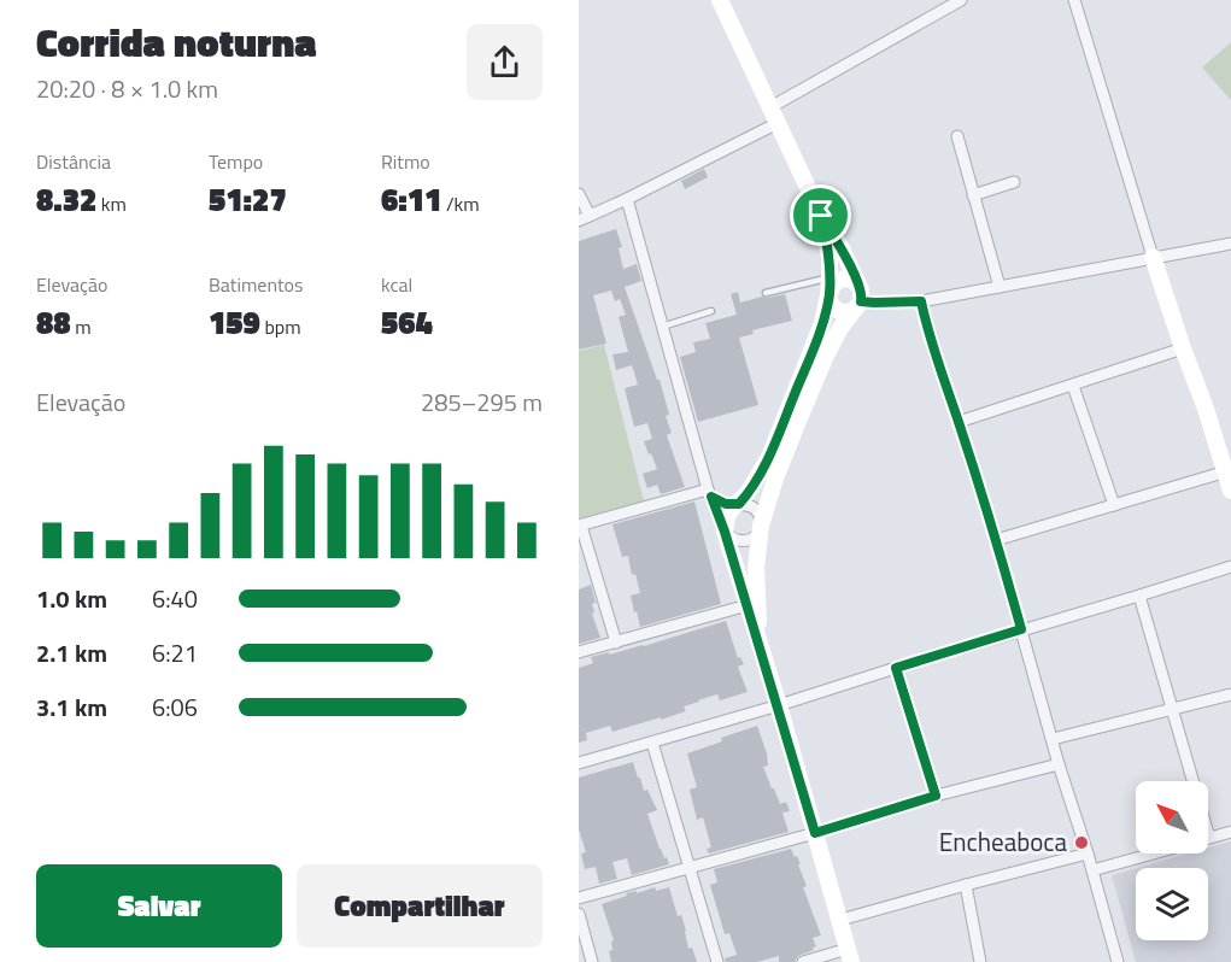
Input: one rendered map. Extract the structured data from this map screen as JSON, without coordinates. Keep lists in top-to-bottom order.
{
  "places": ["Encheaboca"],
  "north": "top left",
  "page": {
    "heading": ["Corrida noturna", "20:20 · 8 × 1.0 km"],
    "stats": [
      ["Distância", "8.32 km"],
      ["Tempo", "51:27"],
      ["Ritmo", "6:11 /km"],
      ["Elevação", "88 m"],
      ["Batimentos", "159 bpm"],
      ["kcal", "564"]
    ],
    "chart": ["Elevação", "285–295 m"],
    "list": [
      {
        "name": "1.0 km",
        "note": "6:40"
      },
      {
        "name": "2.1 km",
        "note": "6:21"
      },
      {
        "name": "3.1 km",
        "note": "6:06"
      }
    ],
    "buttons": ["Salvar", "Compartilhar"]
  }
}
